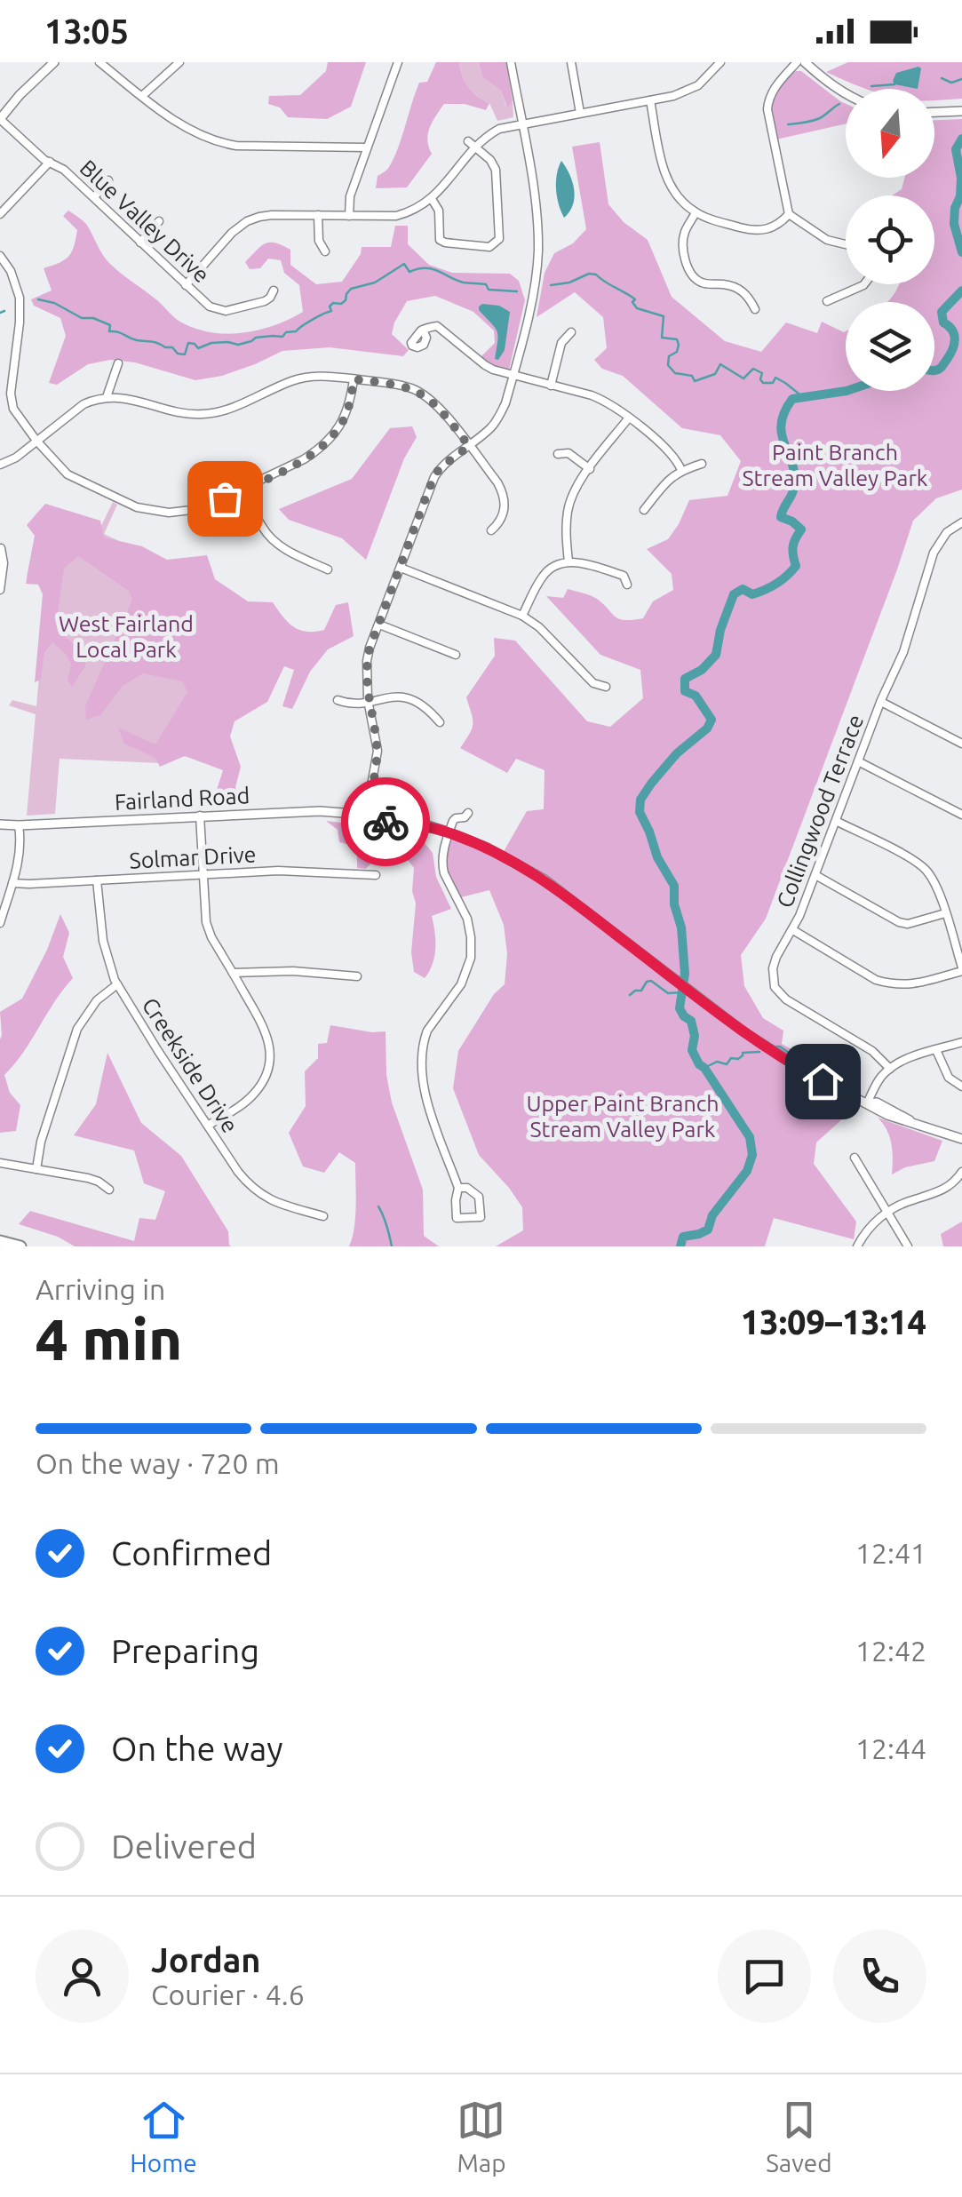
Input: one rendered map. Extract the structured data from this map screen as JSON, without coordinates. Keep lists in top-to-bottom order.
{
  "streets": {
    "main road": ["Fairland Road"],
    "street": [
      "Blue Valley Drive",
      "Collingwood Terrace",
      "Solmar Drive",
      "Creekside Drive"
    ]
  },
  "crossings": [
    ["Solmar Drive", "Creekside Drive"]
  ],
  "parks": ["Paint Branch Stream Valley Park", "West Fairland Local Park", "Upper Paint Branch Stream Valley Park"],
  "north": "bottom",
  "page": {
    "status": "13:05",
    "heading": ["4 min", "Arriving in", "13:09–13:14"],
    "panel": ["Jordan", "Courier · 4.6"],
    "bar": "On the way · 720 m",
    "list": [
      ["Confirmed", "12:41"],
      ["Preparing", "12:42"],
      ["On the way", "12:44"],
      "Delivered"
    ],
    "tabs": ["Home", "Map", "Saved"]
  }
}
